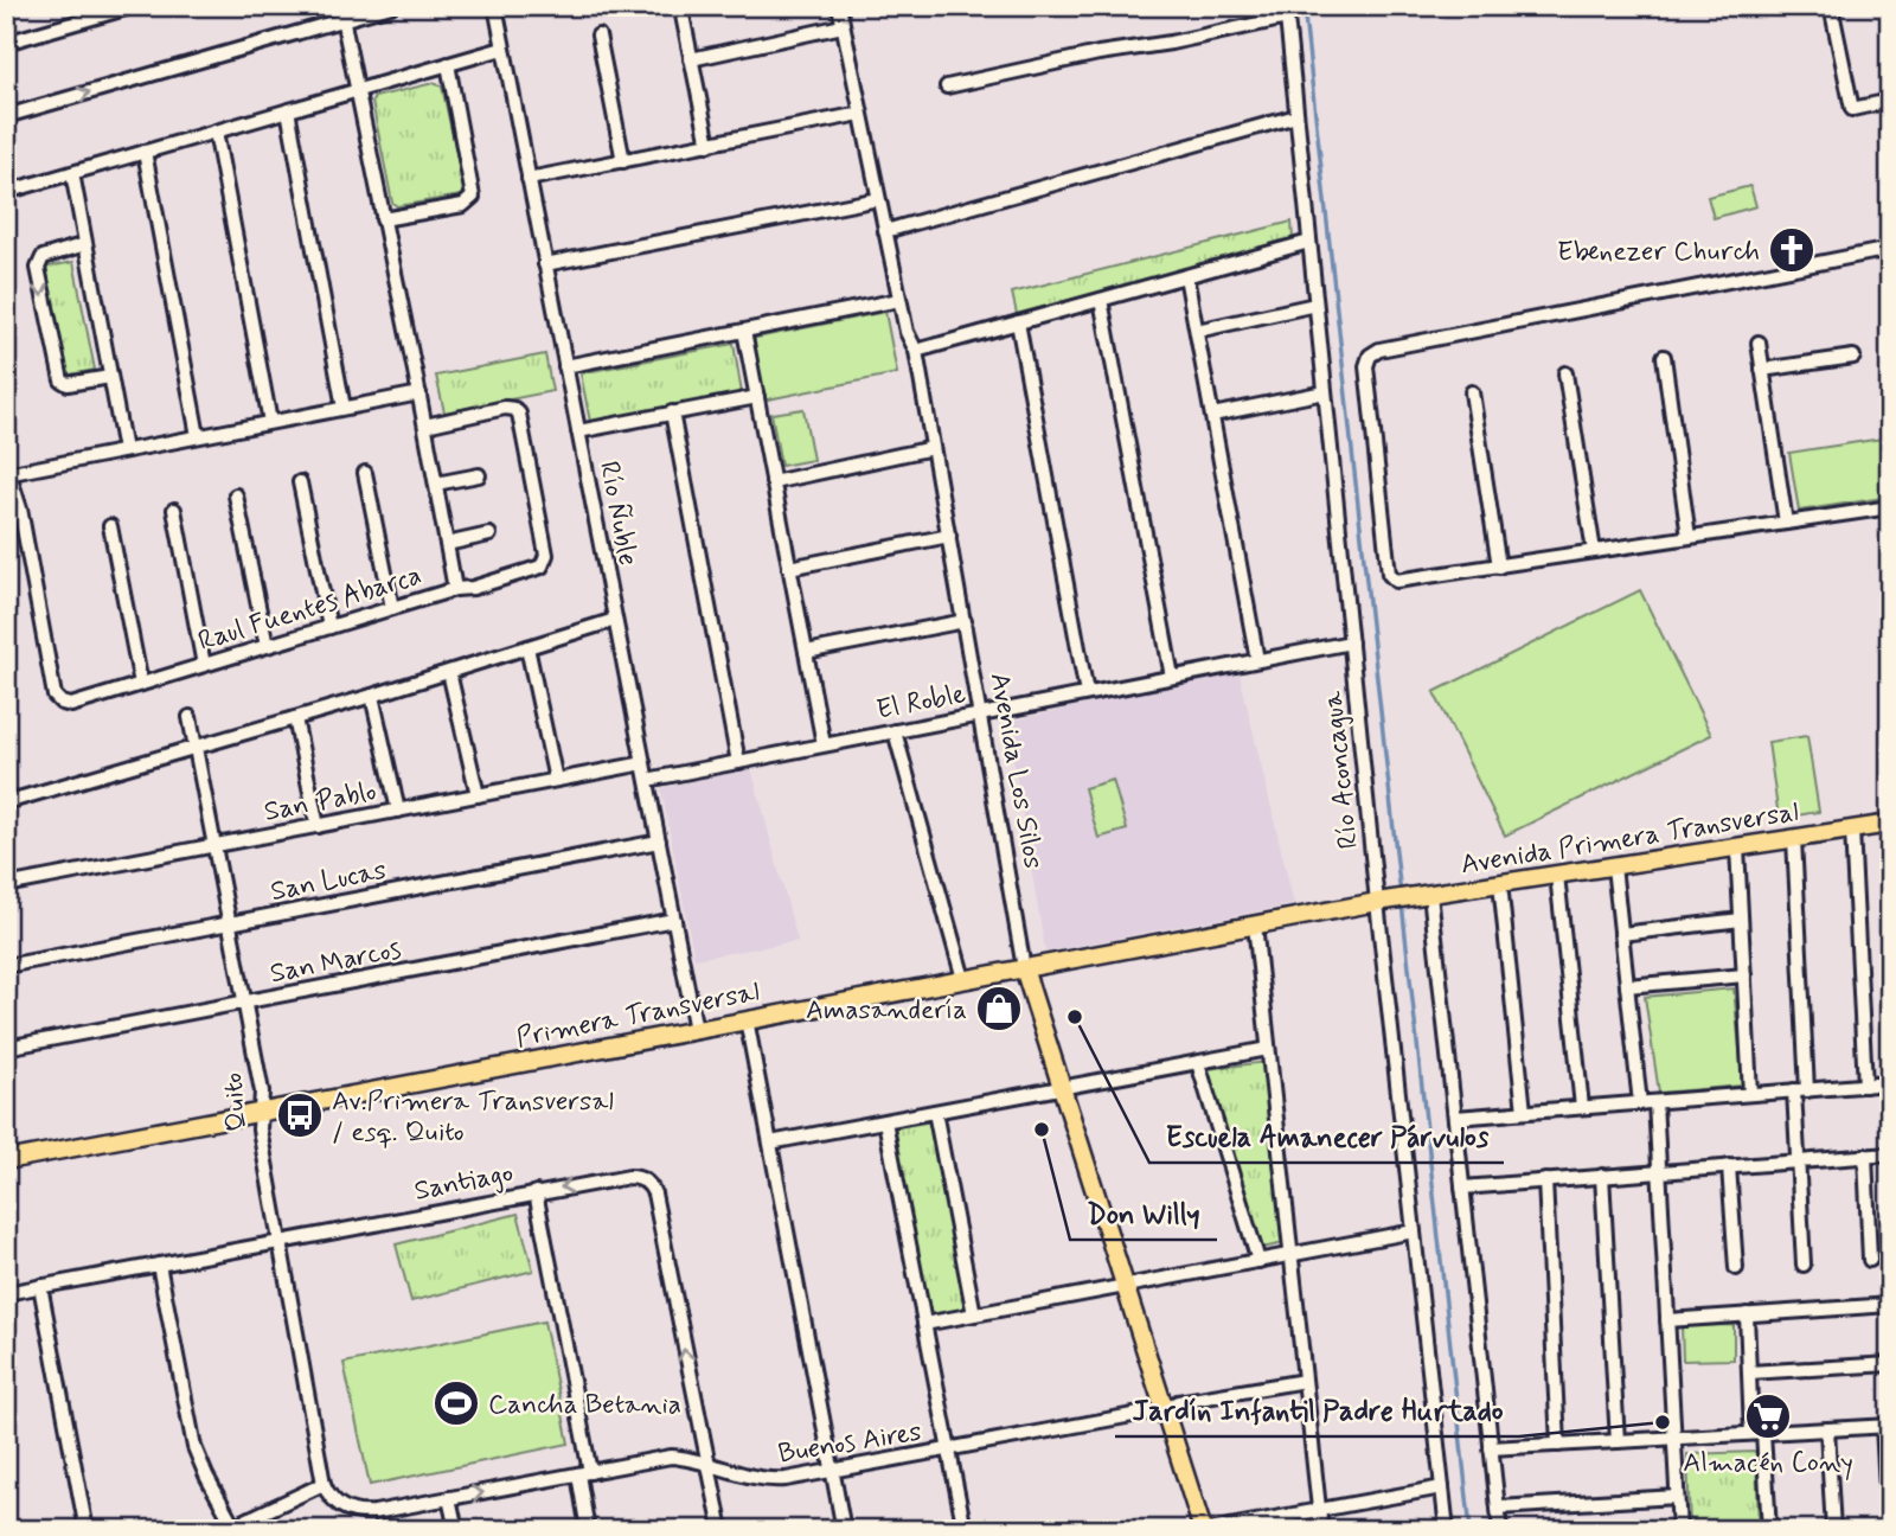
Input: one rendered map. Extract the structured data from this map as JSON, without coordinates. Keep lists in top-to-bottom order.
{
  "streets": {
    "main road": ["Avenida Los Silos", "Avenida Primera Transversal", "Primera Transversal"],
    "street": [
      "Río Ñuble",
      "Raul Fuentes Abarca",
      "El Roble",
      "Río Aconcagua",
      "San Pablo",
      "San Lucas",
      "San Marcos",
      "Quito",
      "Santiago",
      "Buenos Aires"
    ]
  },
  "crossings": [
    ["Río Ñuble", "El Roble"],
    ["Río Ñuble", "San Pablo"],
    ["Río Ñuble", "San Lucas"],
    ["Río Ñuble", "San Marcos"],
    ["Río Ñuble", "Primera Transversal"],
    ["El Roble", "Avenida Los Silos"],
    ["El Roble", "Río Aconcagua"],
    ["Avenida Los Silos", "Primera Transversal"],
    ["Avenida Los Silos", "Buenos Aires"],
    ["Río Aconcagua", "Avenida Primera Transversal"],
    ["Río Aconcagua", "Primera Transversal"],
    ["San Pablo", "Quito"],
    ["Avenida Primera Transversal", "Primera Transversal"],
    ["San Lucas", "Quito"],
    ["San Marcos", "Quito"],
    ["Primera Transversal", "Quito"],
    ["Quito", "Santiago"],
    ["Quito", "Buenos Aires"],
    ["Santiago", "Buenos Aires"]
  ],
  "places": {
    "church": ["Ebenezer Church"],
    "shop": ["Amasandería"],
    "other": ["Escuela Amanecer Párvulos", "Don Willy", "Jardín Infantil Padre Hurtado"],
    "bus stop": ["Av.Primera Transversal / esq. Quito"],
    "sports": ["Cancha Betania"],
    "supermarket": ["Almacén Cony"]
  }
}
